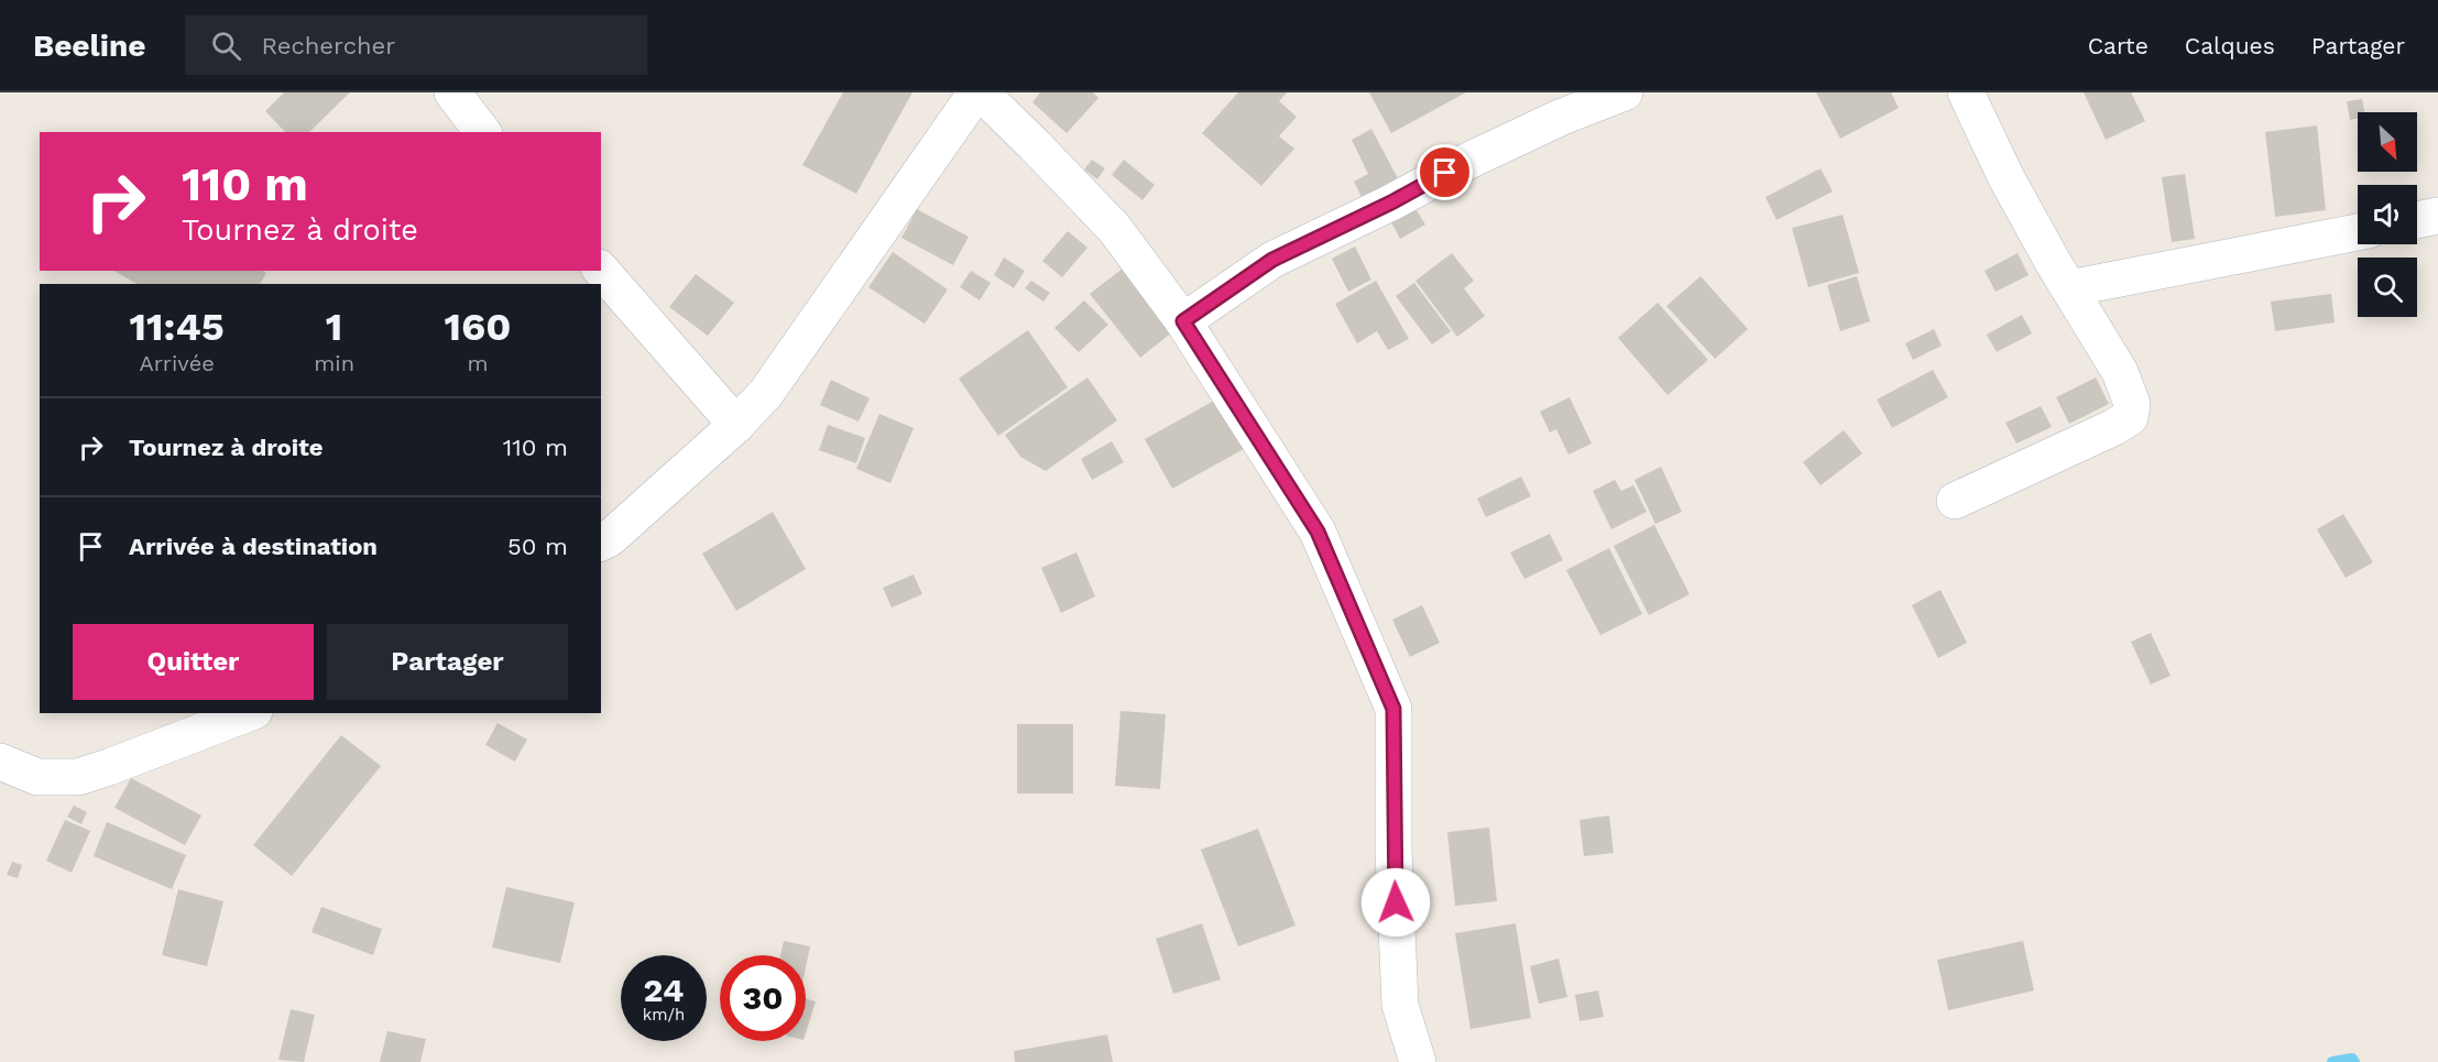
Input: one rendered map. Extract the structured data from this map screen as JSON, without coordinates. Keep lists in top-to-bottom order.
{
  "north": "bottom right",
  "page": {
    "header": "Beeline",
    "search": "Rechercher",
    "nav": ["Carte", "Calques", "Partager"],
    "turn": ["110 m", "Tournez à droite"],
    "eta": [
      "11:45",
      "Arrivée",
      "1",
      "min",
      "160",
      "m"
    ],
    "list": [
      {
        "name": "Tournez à droite",
        "value": "110 m"
      },
      {
        "name": "Arrivée à destination",
        "value": "50 m"
      }
    ],
    "buttons": ["Quitter", "Partager"],
    "speed": "24 km/h",
    "limit": "30"
  }
}
